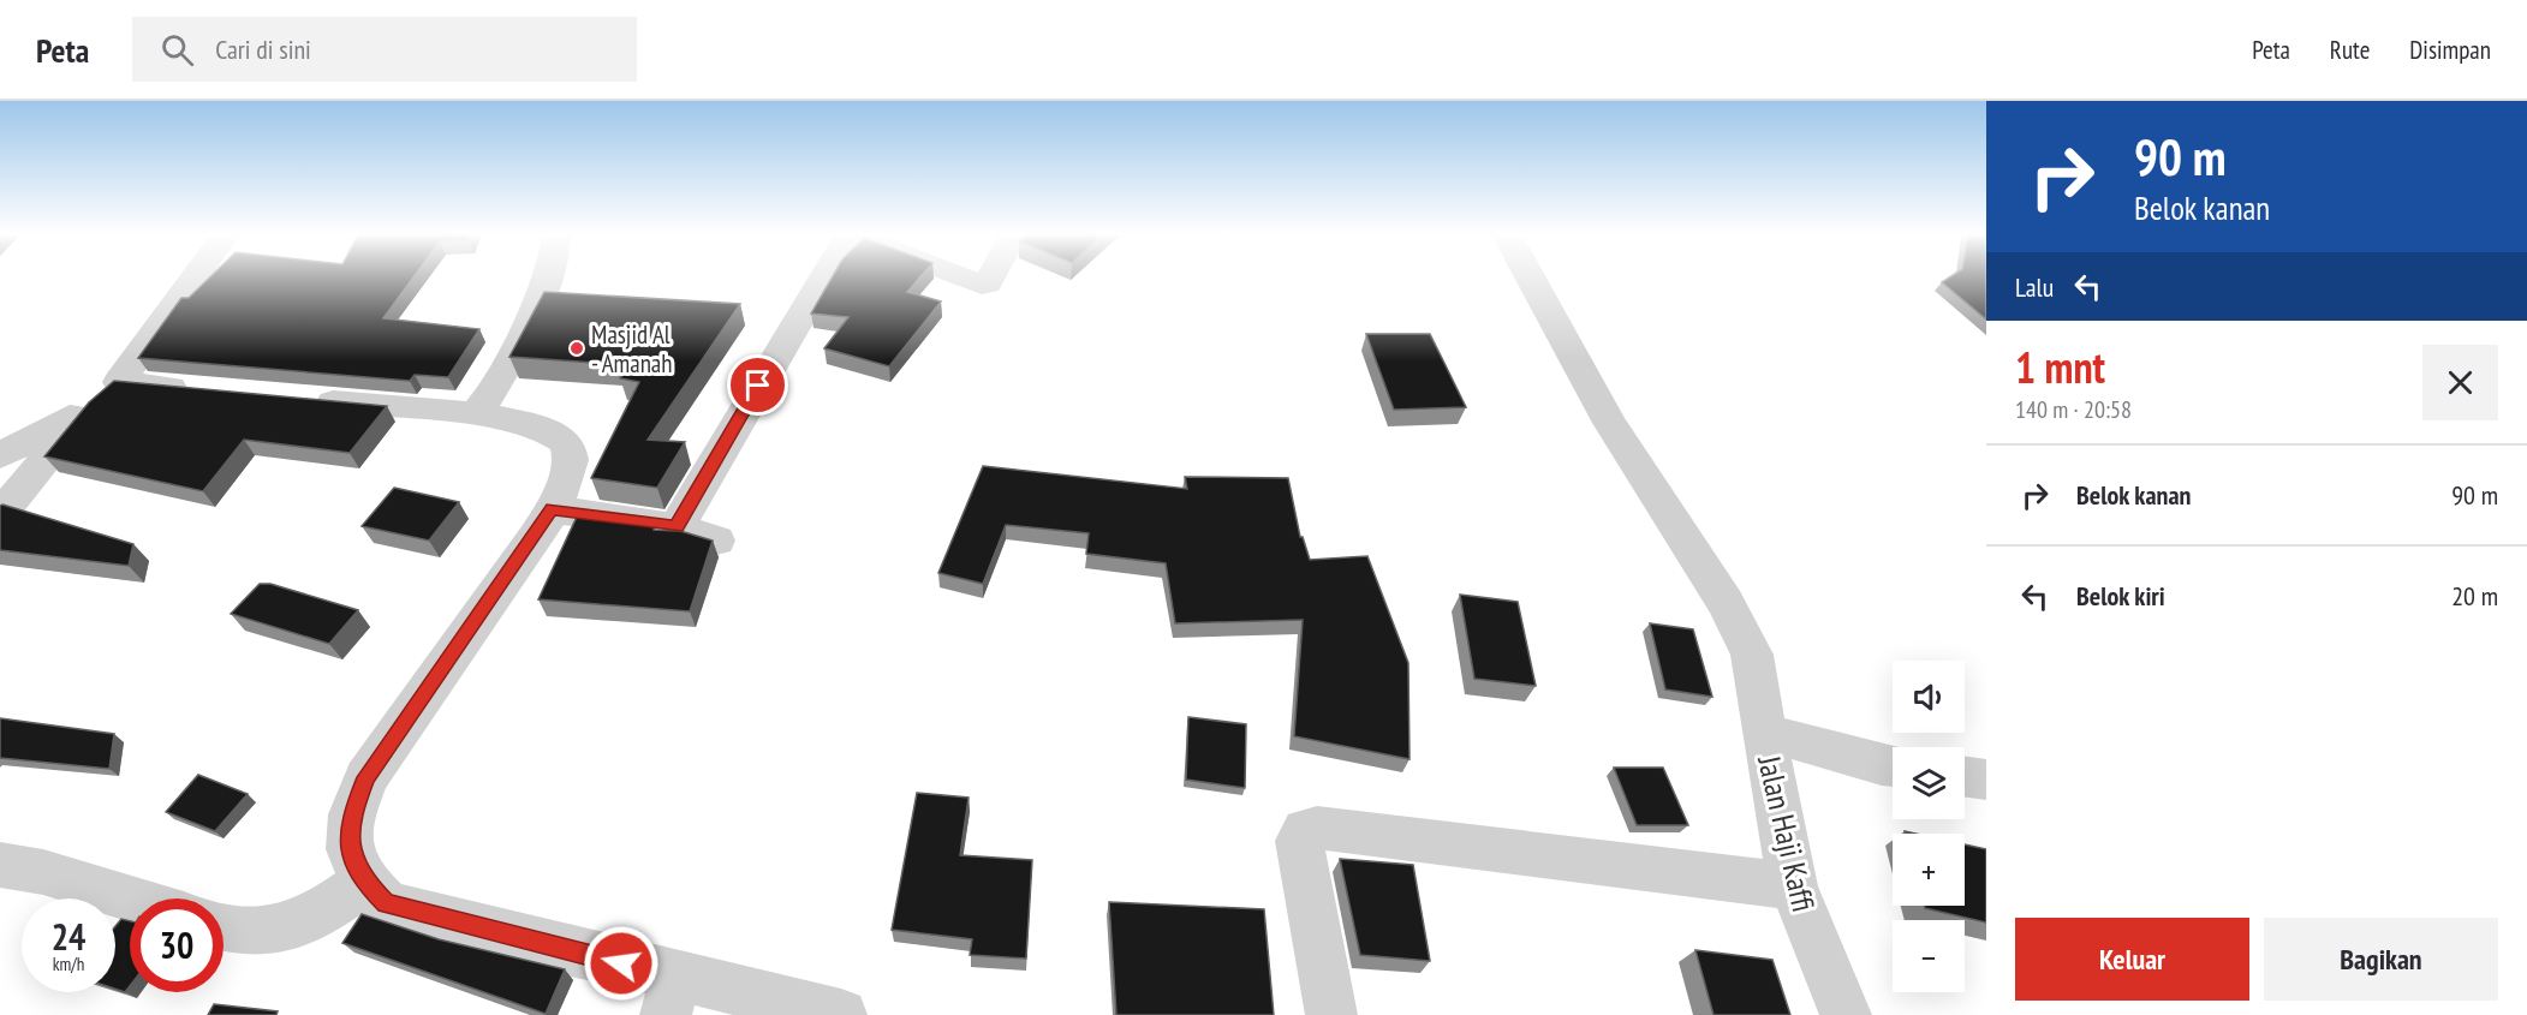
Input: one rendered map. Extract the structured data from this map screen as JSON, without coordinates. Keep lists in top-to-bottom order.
{
  "streets": {
    "street": ["Jalan Haji Kaffi"]
  },
  "places": ["Masjid Al - Amanah"],
  "page": {
    "header": "Peta",
    "search": "Cari di sini",
    "nav": ["Peta", "Rute", "Disimpan"],
    "turn": ["90 m", "Belok kanan"],
    "then": "Lalu",
    "heading": ["1 mnt", "140 m · 20:58"],
    "list": [
      {
        "name": "Belok kanan",
        "value": "90 m"
      },
      {
        "name": "Belok kiri",
        "value": "20 m"
      }
    ],
    "map_buttons": ["+", "−"],
    "speed": "24 km/h",
    "limit": "30",
    "buttons": ["Keluar", "Bagikan"]
  }
}
